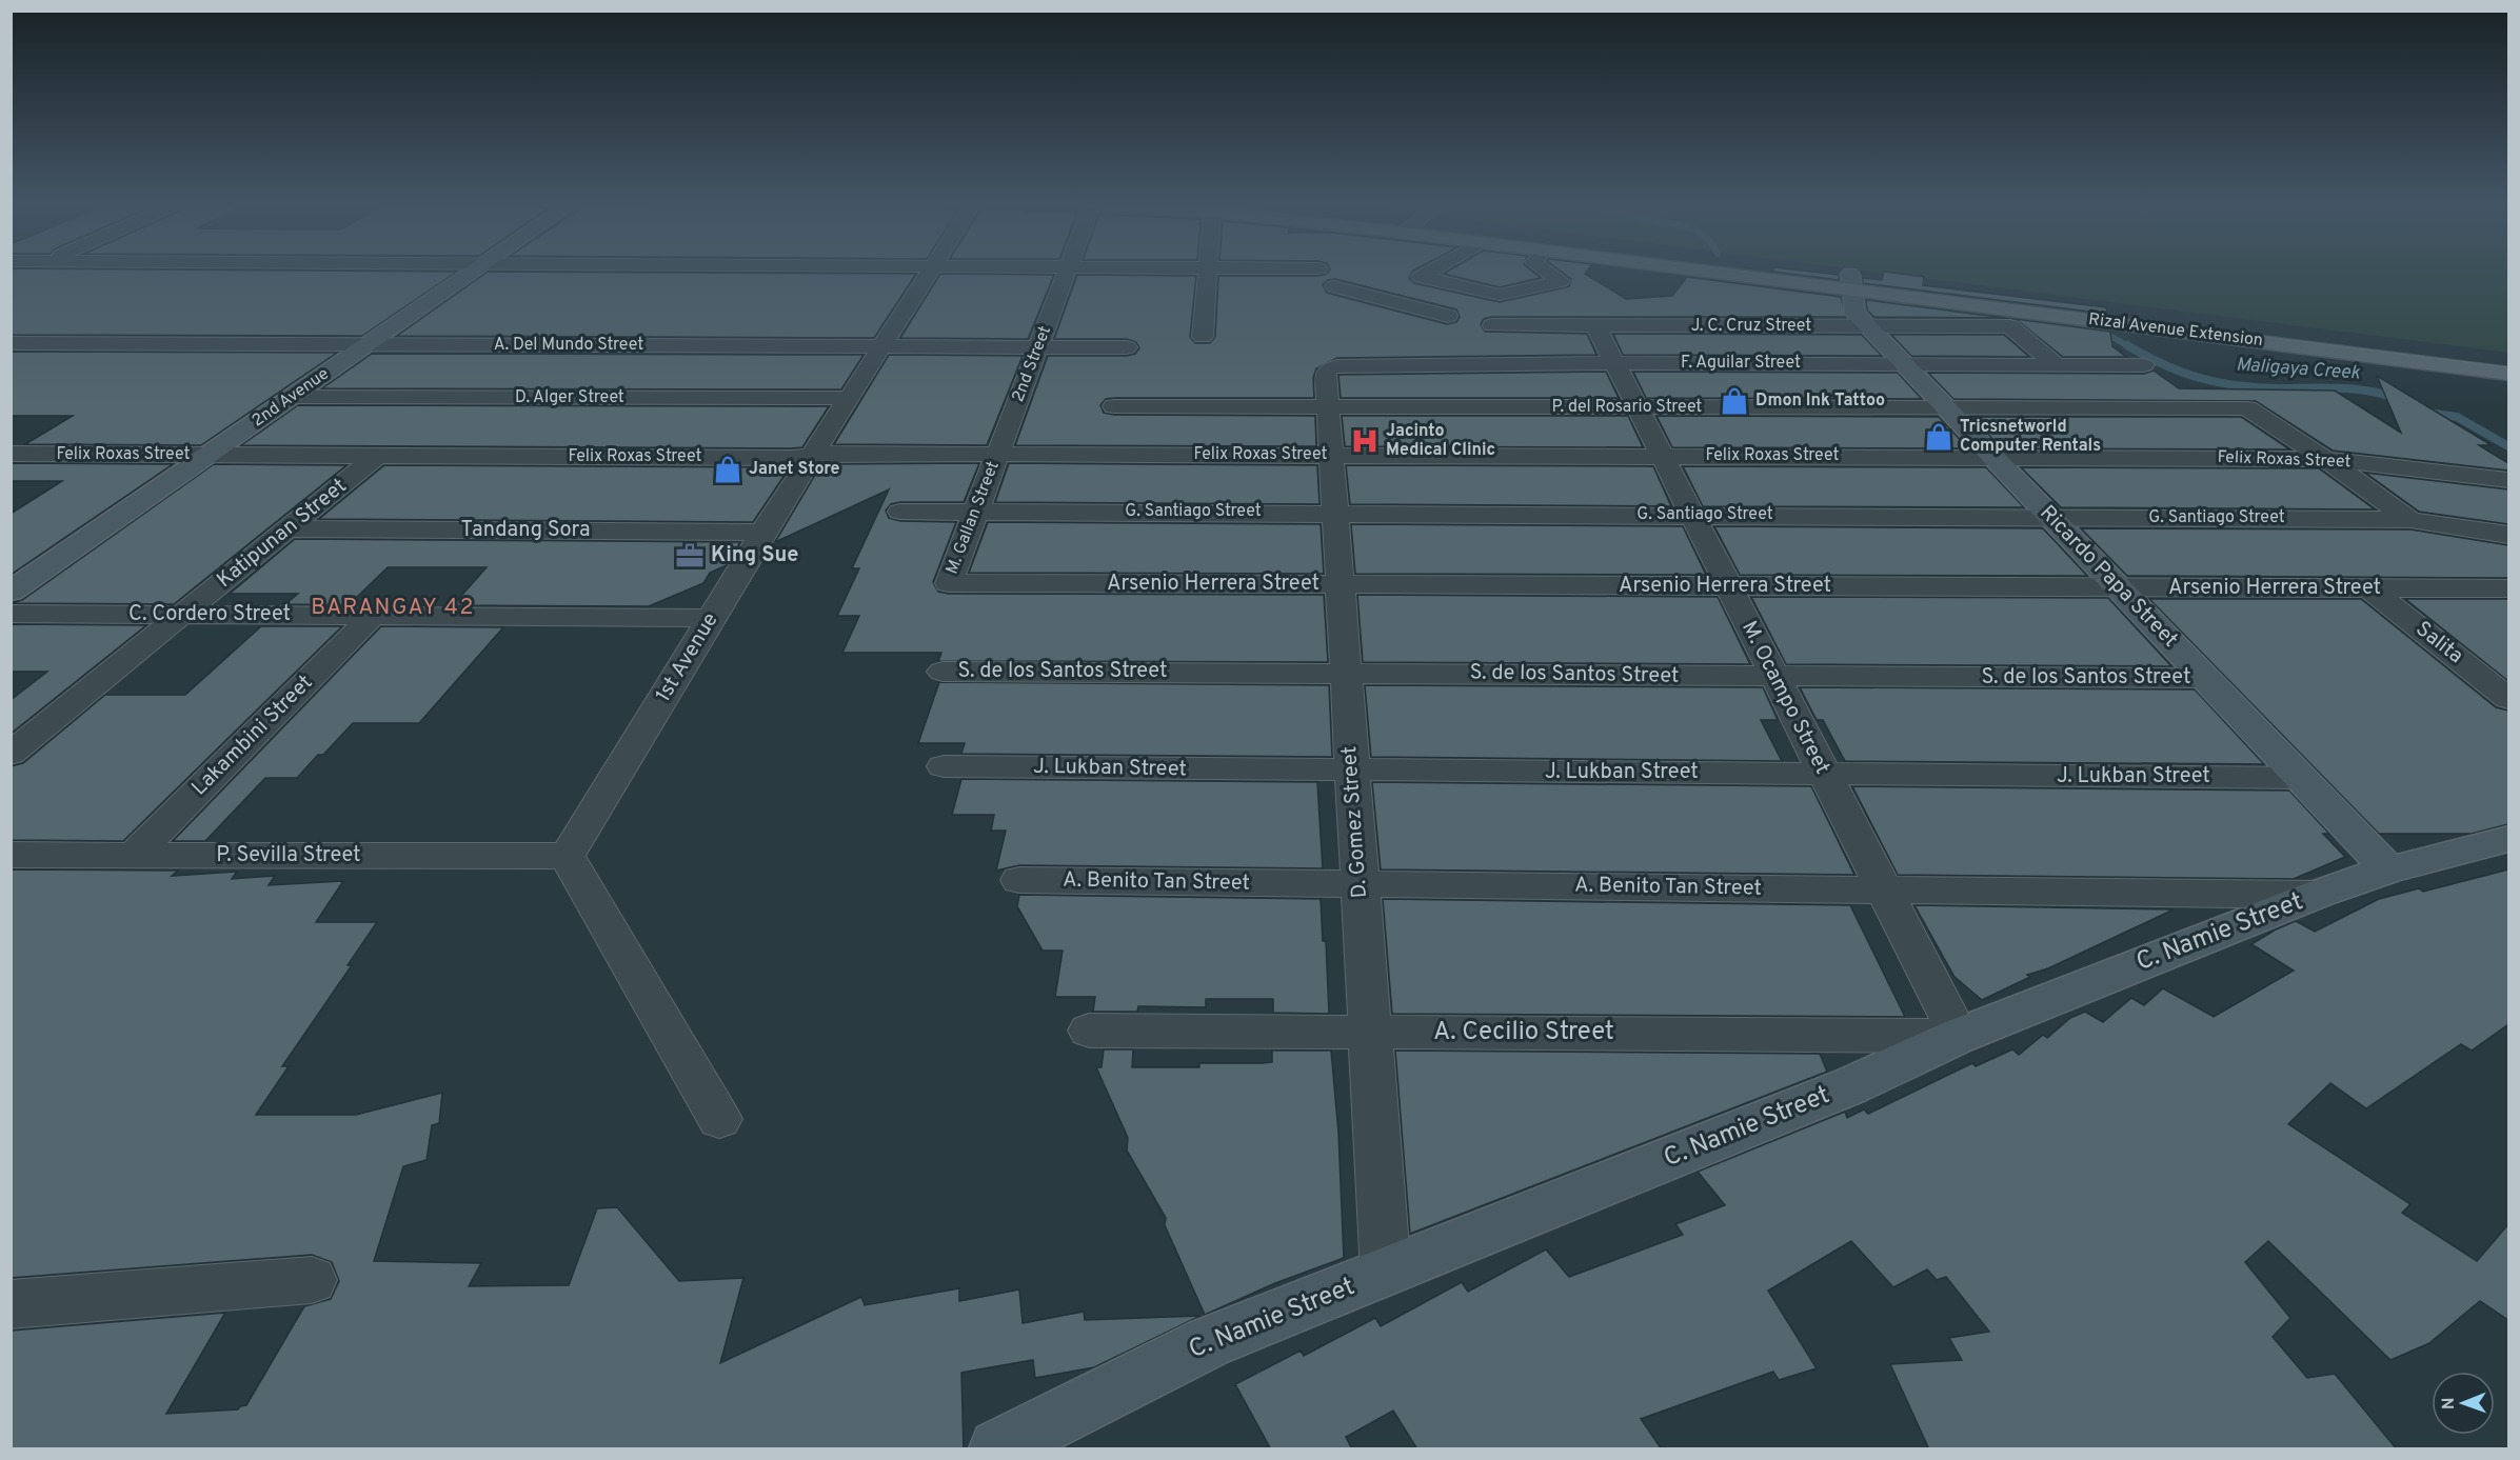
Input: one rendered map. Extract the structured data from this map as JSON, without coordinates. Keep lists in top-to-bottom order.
{
  "streets": {
    "main road": ["Rizal Avenue Extension"],
    "street": [
      "J. C. Cruz Street",
      "A. Del Mundo Street",
      "F. Aguilar Street",
      "2nd Street",
      "2nd Avenue",
      "D. Alger Street",
      "P. del Rosario Street",
      "Felix Roxas Street",
      "G. Santiago Street",
      "M. Gallan Street",
      "Tandang Sora",
      "Katipunan Street",
      "Ricardo Papa Street",
      "Arsenio Herrera Street",
      "C. Cordero Street",
      "Salita",
      "1st Avenue",
      "S. de los Santos Street",
      "M. Ocampo Street",
      "Lakambini Street",
      "J. Lukban Street",
      "D. Gomez Street",
      "P. Sevilla Street",
      "A. Benito Tan Street",
      "C. Namie Street",
      "A. Cecilio Street"
    ]
  },
  "crossings": [
    ["J. C. Cruz Street", "F. Aguilar Street"],
    ["J. C. Cruz Street", "Ricardo Papa Street"],
    ["J. C. Cruz Street", "M. Ocampo Street"],
    ["Rizal Avenue Extension", "Ricardo Papa Street"],
    ["A. Del Mundo Street", "2nd Street"],
    ["A. Del Mundo Street", "2nd Avenue"],
    ["A. Del Mundo Street", "1st Avenue"],
    ["F. Aguilar Street", "P. del Rosario Street"],
    ["F. Aguilar Street", "Ricardo Papa Street"],
    ["F. Aguilar Street", "M. Ocampo Street"],
    ["F. Aguilar Street", "D. Gomez Street"],
    ["2nd Street", "Felix Roxas Street"],
    ["2nd Street", "M. Gallan Street"],
    ["2nd Avenue", "D. Alger Street"],
    ["2nd Avenue", "Felix Roxas Street"],
    ["D. Alger Street", "1st Avenue"],
    ["P. del Rosario Street", "Felix Roxas Street"],
    ["P. del Rosario Street", "Ricardo Papa Street"],
    ["P. del Rosario Street", "M. Ocampo Street"],
    ["P. del Rosario Street", "D. Gomez Street"],
    ["Felix Roxas Street", "M. Gallan Street"],
    ["Felix Roxas Street", "Katipunan Street"],
    ["Felix Roxas Street", "Ricardo Papa Street"],
    ["Felix Roxas Street", "1st Avenue"],
    ["Felix Roxas Street", "M. Ocampo Street"],
    ["Felix Roxas Street", "D. Gomez Street"],
    ["G. Santiago Street", "M. Gallan Street"],
    ["G. Santiago Street", "Ricardo Papa Street"],
    ["G. Santiago Street", "M. Ocampo Street"],
    ["G. Santiago Street", "D. Gomez Street"],
    ["M. Gallan Street", "Arsenio Herrera Street"],
    ["Tandang Sora", "Katipunan Street"],
    ["Tandang Sora", "1st Avenue"],
    ["Katipunan Street", "C. Cordero Street"],
    ["Ricardo Papa Street", "Arsenio Herrera Street"],
    ["Ricardo Papa Street", "S. de los Santos Street"],
    ["Ricardo Papa Street", "J. Lukban Street"],
    ["Ricardo Papa Street", "C. Namie Street"],
    ["Arsenio Herrera Street", "Salita"],
    ["Arsenio Herrera Street", "M. Ocampo Street"],
    ["Arsenio Herrera Street", "D. Gomez Street"],
    ["C. Cordero Street", "1st Avenue"],
    ["C. Cordero Street", "Lakambini Street"],
    ["1st Avenue", "P. Sevilla Street"],
    ["S. de los Santos Street", "M. Ocampo Street"],
    ["S. de los Santos Street", "D. Gomez Street"],
    ["M. Ocampo Street", "J. Lukban Street"],
    ["M. Ocampo Street", "A. Benito Tan Street"],
    ["M. Ocampo Street", "C. Namie Street"],
    ["M. Ocampo Street", "A. Cecilio Street"],
    ["Lakambini Street", "P. Sevilla Street"],
    ["J. Lukban Street", "D. Gomez Street"],
    ["D. Gomez Street", "A. Benito Tan Street"],
    ["D. Gomez Street", "C. Namie Street"],
    ["D. Gomez Street", "A. Cecilio Street"],
    ["A. Benito Tan Street", "C. Namie Street"],
    ["C. Namie Street", "A. Cecilio Street"]
  ],
  "districts": ["BARANGAY 42"],
  "water": ["Maligaya Creek"],
  "places": {
    "shop": ["Dmon Ink Tattoo", "Tricsnetworld Computer Rentals", "Janet Store"],
    "hospital": ["Jacinto Medical Clinic"],
    "office": ["King Sue"]
  },
  "north": "left"
}
